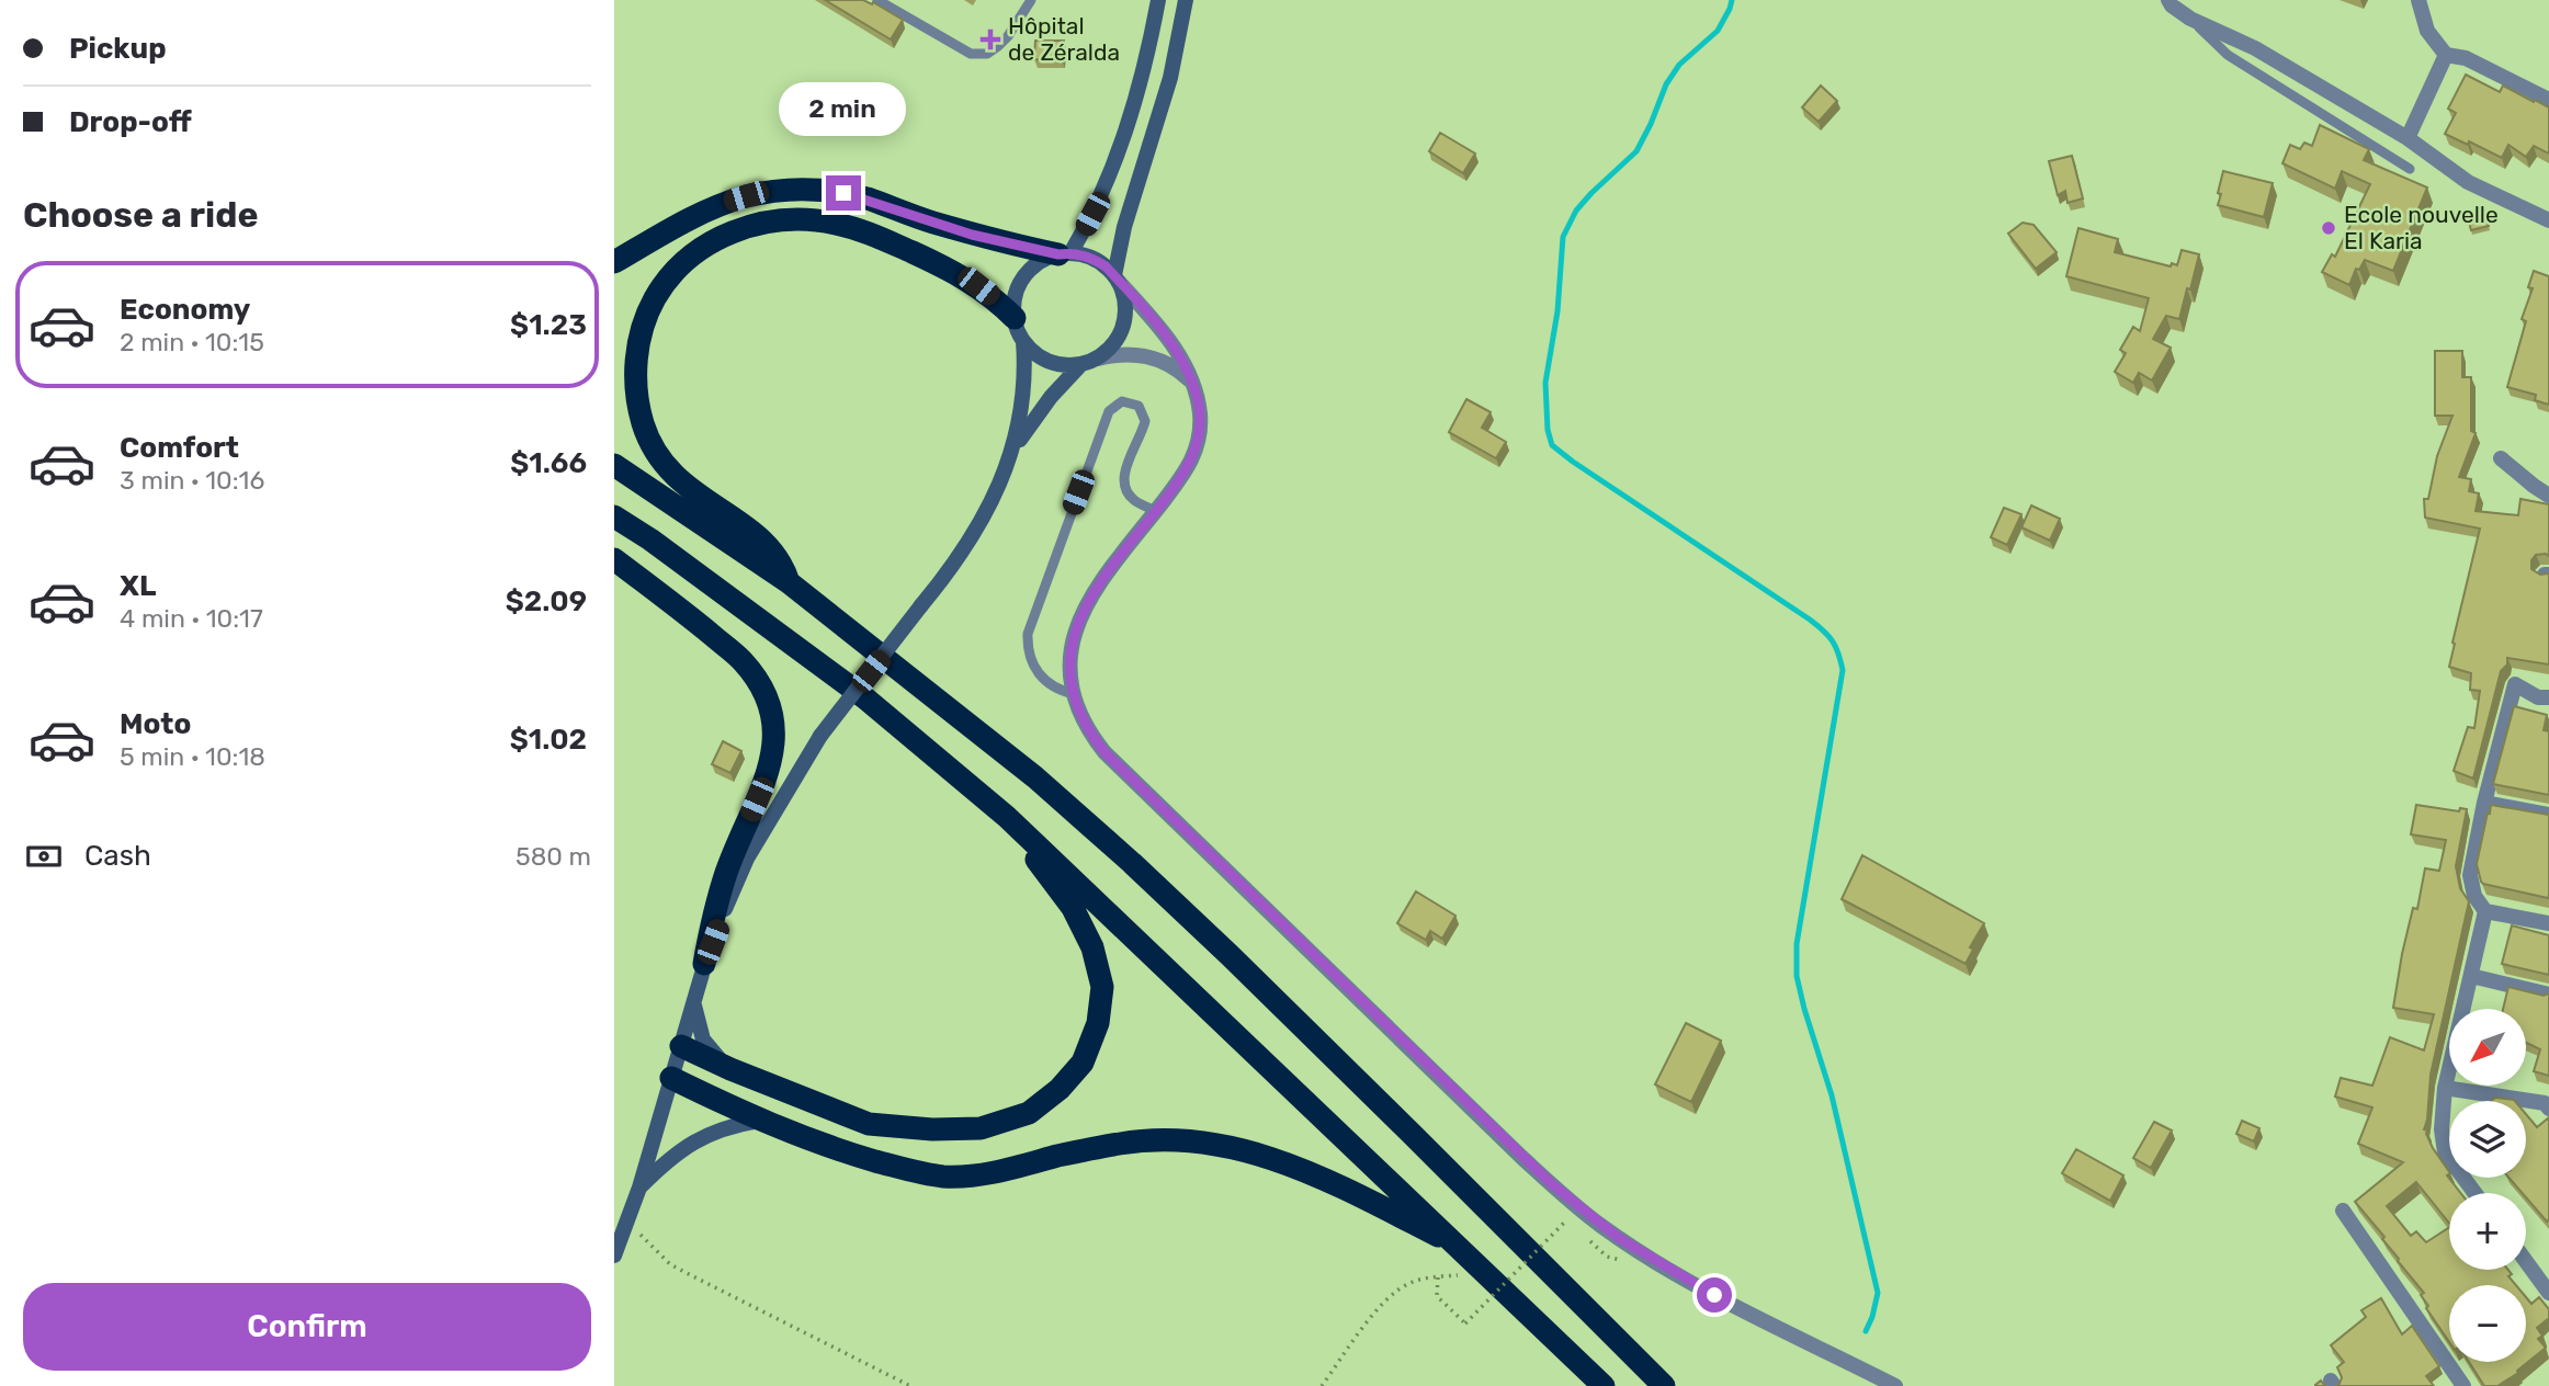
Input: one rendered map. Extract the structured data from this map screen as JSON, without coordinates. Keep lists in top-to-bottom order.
{
  "places": {
    "health": ["Hôpital de Zéralda"],
    "other": ["Ecole nouvelle El Karia"]
  },
  "north": "bottom left",
  "page": {
    "banner": ["Pickup", "Drop-off"],
    "bubble": "2 min",
    "heading": "Choose a ride",
    "list": [
      {
        "name": "Economy",
        "note": "2 min · 10:15",
        "value": "$1.23"
      },
      {
        "name": "Comfort",
        "note": "3 min · 10:16",
        "value": "$1.66"
      },
      {
        "name": "XL",
        "note": "4 min · 10:17",
        "value": "$2.09"
      },
      {
        "name": "Moto",
        "note": "5 min · 10:18",
        "value": "$1.02"
      }
    ],
    "pay": ["Cash", "580 m"],
    "map_buttons": ["+", "−"],
    "buttons": "Confirm"
  }
}
